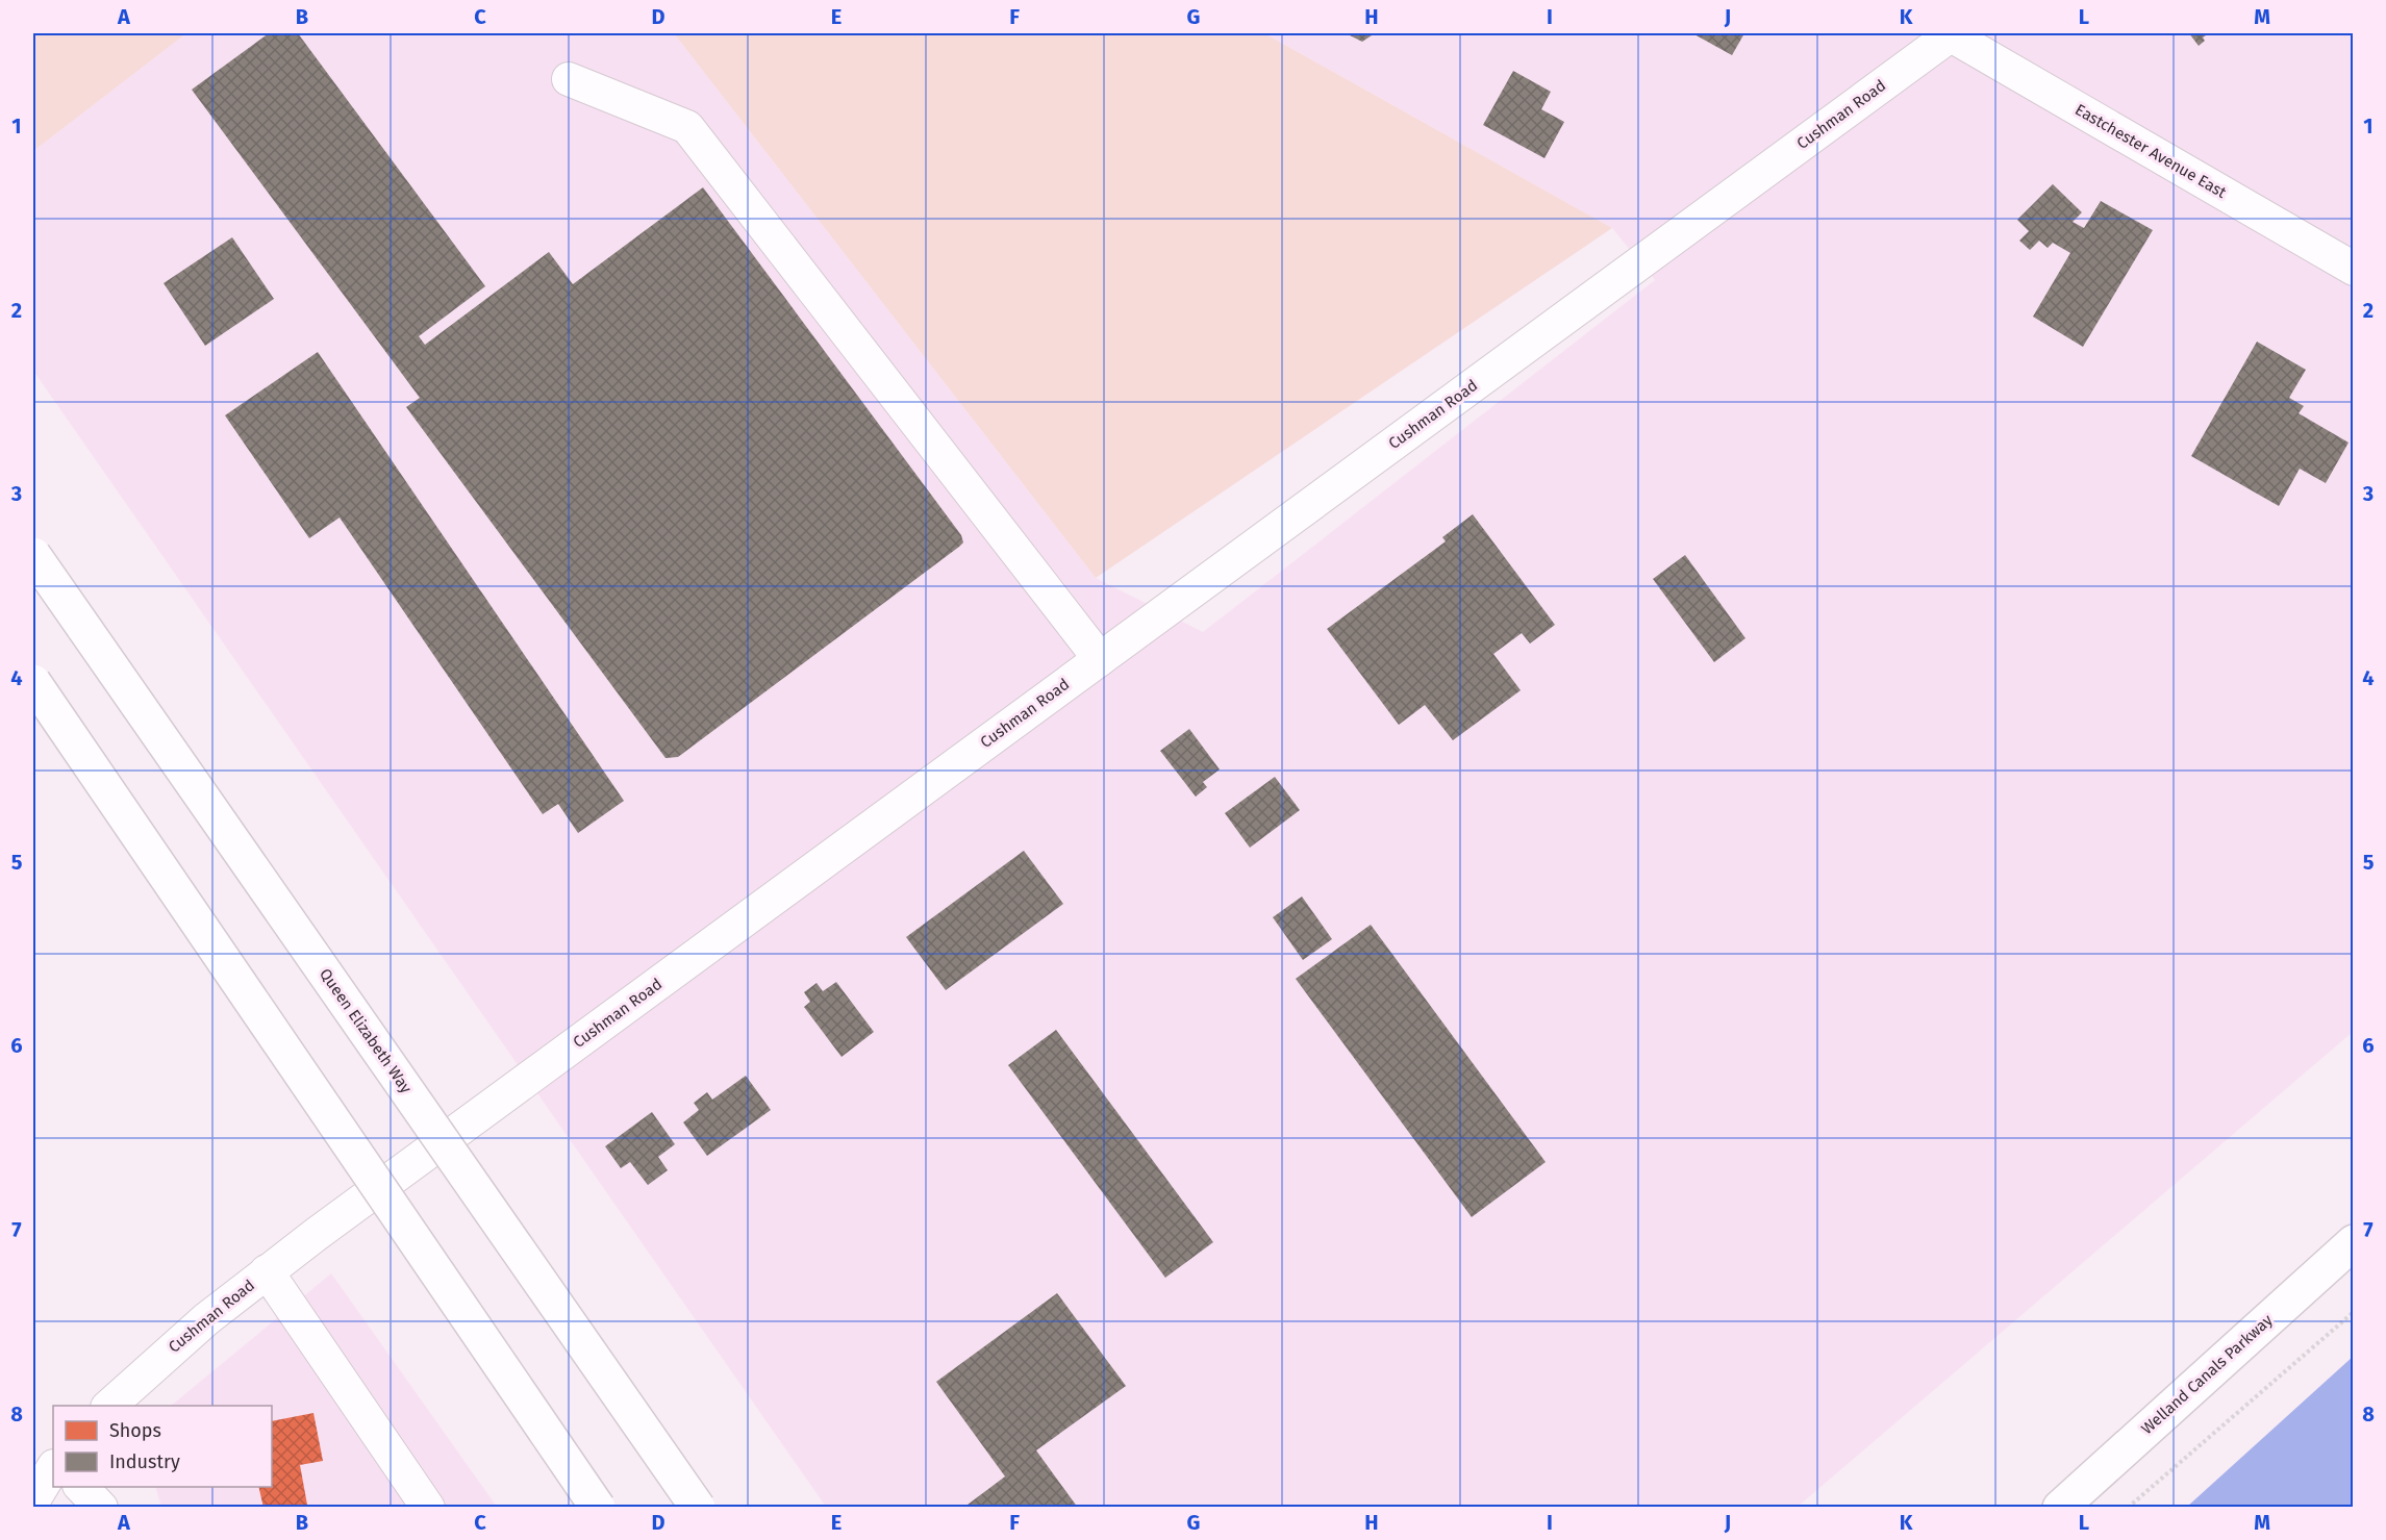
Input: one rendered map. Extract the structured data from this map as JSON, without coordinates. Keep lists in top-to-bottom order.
{
  "streets": {
    "main road": ["Queen Elizabeth Way", "Welland Canals Parkway"],
    "street": ["Cushman Road", "Eastchester Avenue East"]
  },
  "crossings": [
    ["Cushman Road", "Eastchester Avenue East"]
  ],
  "legend": ["Shops", "Industry"],
  "grid": {
    "columns": [
      "A",
      "B",
      "C",
      "D",
      "E",
      "F",
      "G",
      "H",
      "I",
      "J",
      "K",
      "L",
      "M"
    ],
    "rows": [
      "1",
      "2",
      "3",
      "4",
      "5",
      "6",
      "7",
      "8"
    ]
  }
}
